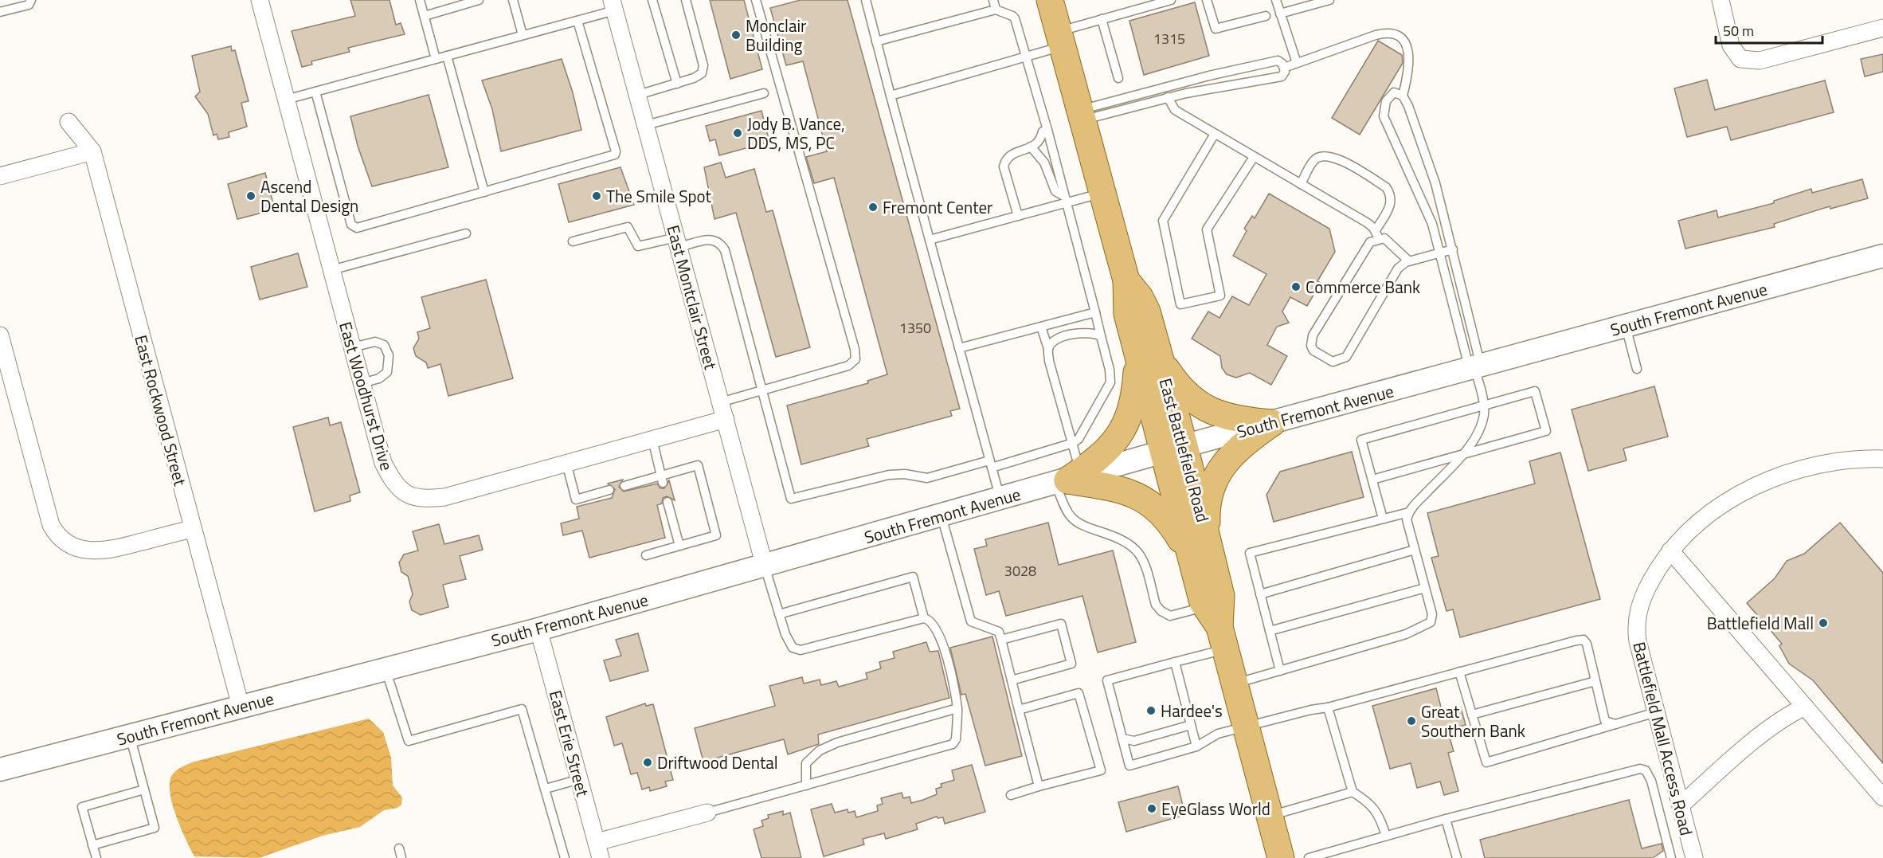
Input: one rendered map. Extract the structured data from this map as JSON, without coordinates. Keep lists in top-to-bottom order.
{
  "streets": {
    "main road": ["South Fremont Avenue", "East Battlefield Road"],
    "street": [
      "East Montclair Street",
      "East Woodhurst Drive",
      "East Rockwood Street",
      "Battlefield Mall Access Road",
      "East Erie Street"
    ]
  },
  "crossings": [
    ["East Montclair Street", "South Fremont Avenue"],
    ["East Montclair Street", "East Woodhurst Drive"],
    ["South Fremont Avenue", "East Rockwood Street"],
    ["South Fremont Avenue", "East Battlefield Road"],
    ["South Fremont Avenue", "East Erie Street"]
  ],
  "places": [
    "Monclair Building",
    "Jody B. Vance, DDS, MS, PC",
    "Ascend Dental Design",
    "The Smile Spot",
    "Fremont Center",
    "Commerce Bank",
    "Battlefield Mall",
    "Hardee's",
    "Great Southern Bank",
    "Driftwood Dental",
    "EyeGlass World"
  ],
  "house_numbers": ["1315", "1350", "3028"],
  "scale_bar": "50 m"
}
